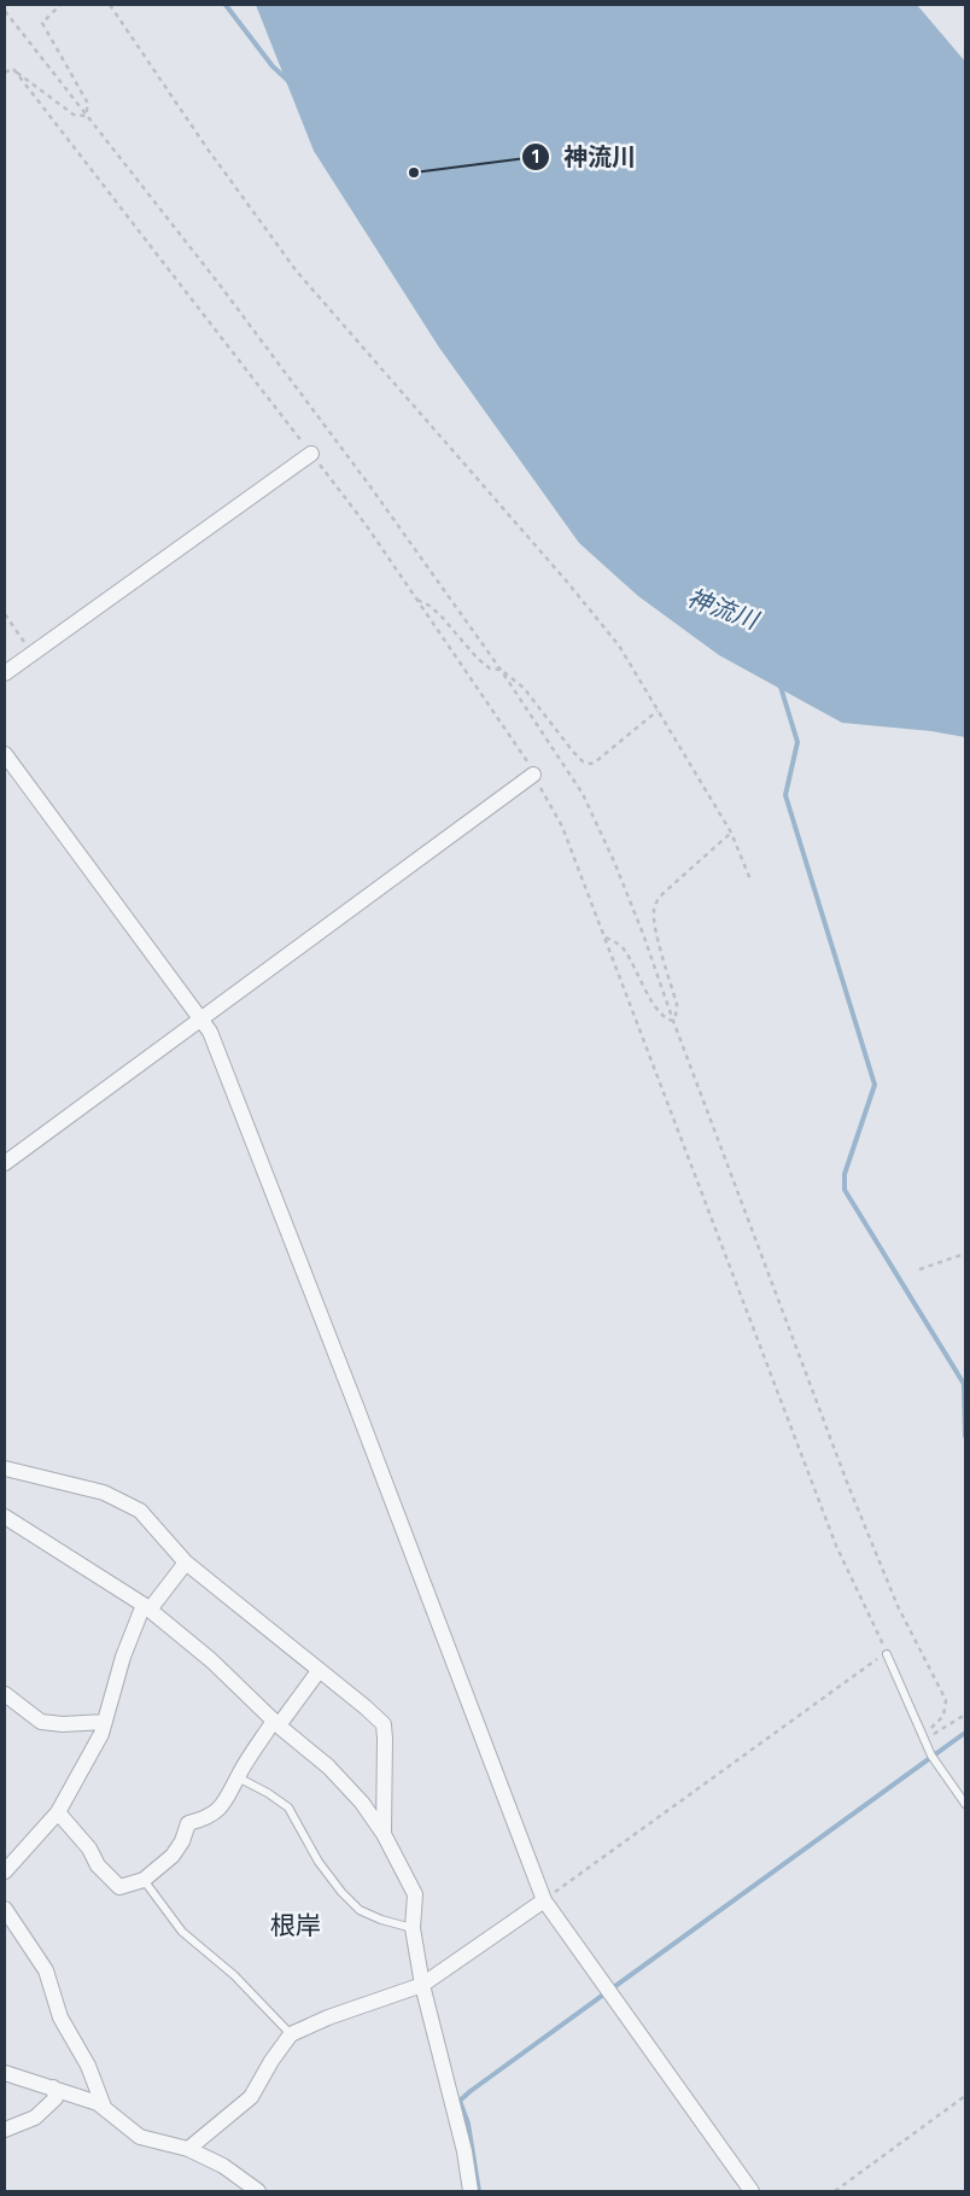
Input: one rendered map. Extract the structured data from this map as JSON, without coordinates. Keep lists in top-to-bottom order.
{
  "districts": ["根岸"],
  "water": ["神流川"],
  "places": ["神流川"]
}
